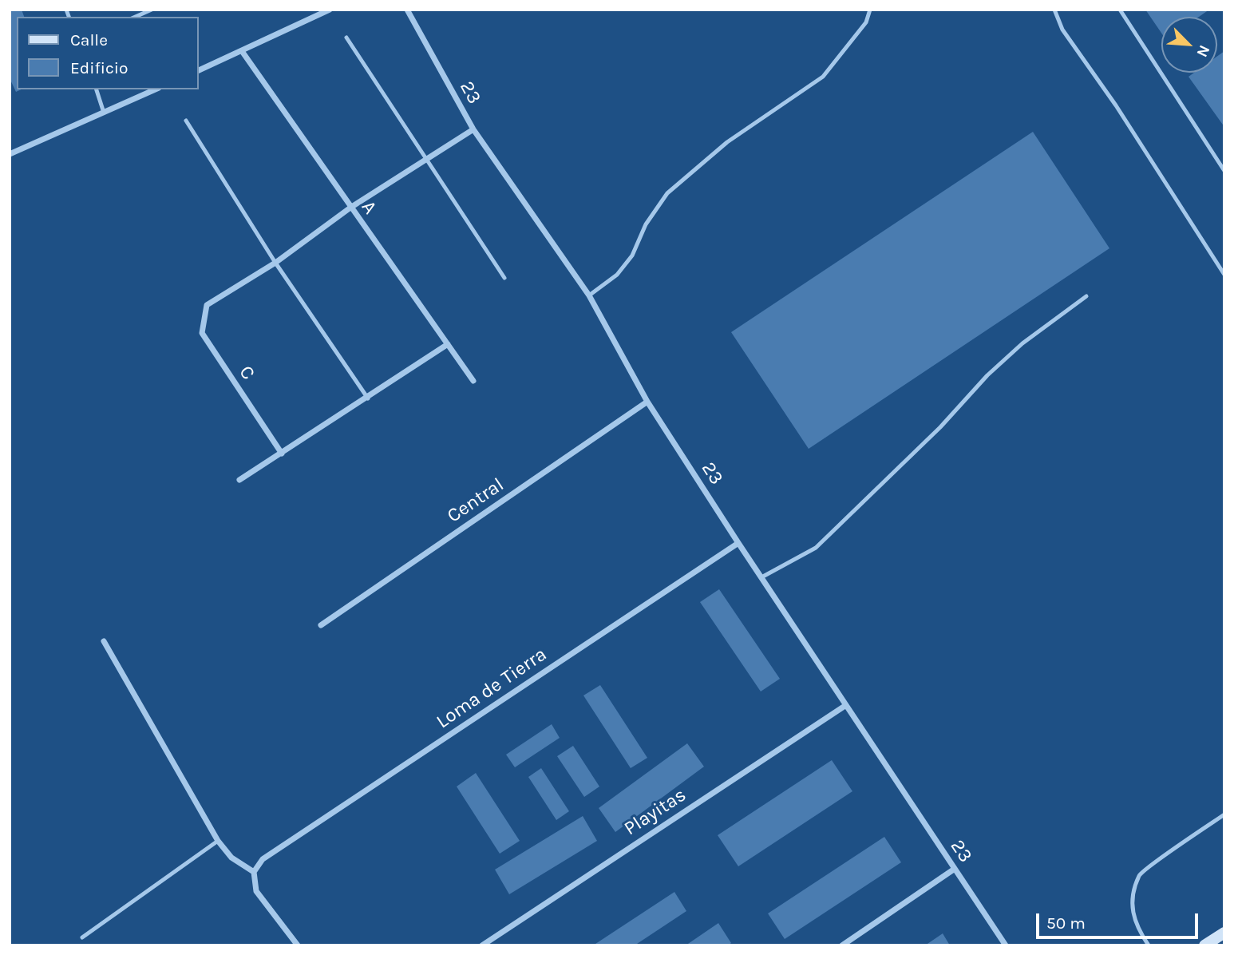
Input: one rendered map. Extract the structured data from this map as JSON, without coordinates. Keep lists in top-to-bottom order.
{
  "streets": {
    "street": [
      "23",
      "A",
      "C",
      "Central",
      "Loma de Tierra",
      "Playitas"
    ]
  },
  "crossings": [
    ["23", "Central"],
    ["23", "Loma de Tierra"],
    ["23", "Playitas"]
  ],
  "legend": ["Calle", "Edificio"],
  "scale_bar": "50 m",
  "north": "bottom right"
}
